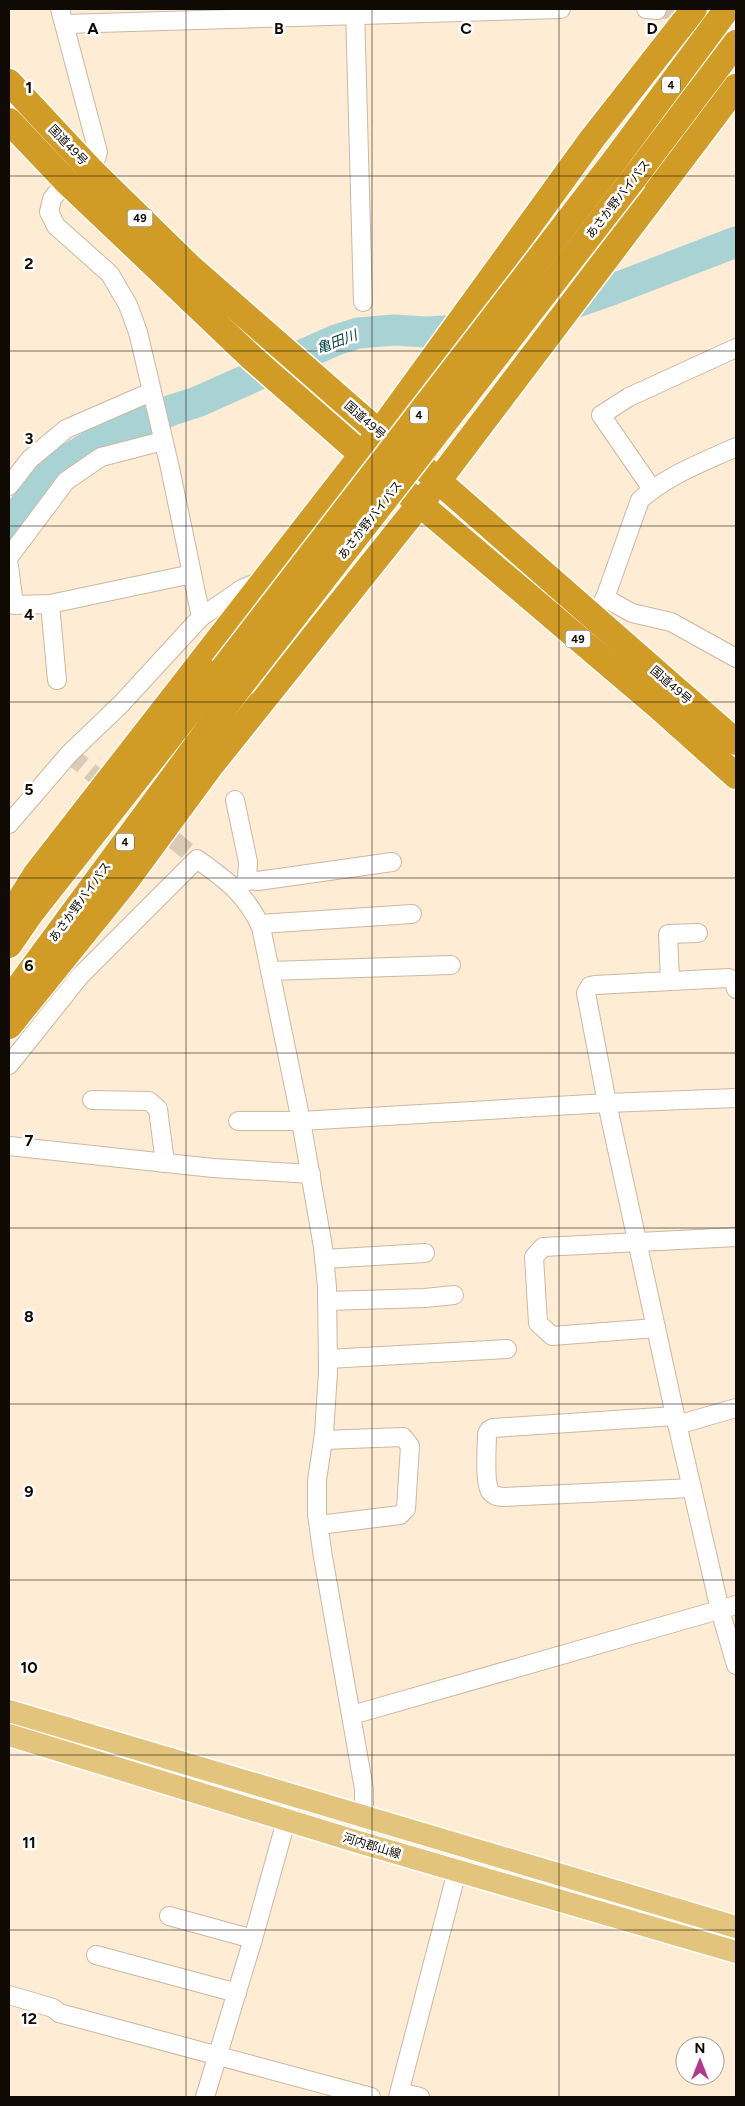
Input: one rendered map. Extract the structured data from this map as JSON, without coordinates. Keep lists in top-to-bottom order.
{
  "streets": {
    "highway": [
      "4",
      "国道49号",
      "あさか野バイパス",
      "49"
    ],
    "main road": ["河内郡山線"]
  },
  "water": ["亀田川"],
  "north": "top",
  "grid": {
    "columns": [
      "A",
      "B",
      "C",
      "D"
    ],
    "rows": [
      "1",
      "2",
      "3",
      "4",
      "5",
      "6",
      "7",
      "8",
      "9",
      "10",
      "11",
      "12"
    ]
  }
}
